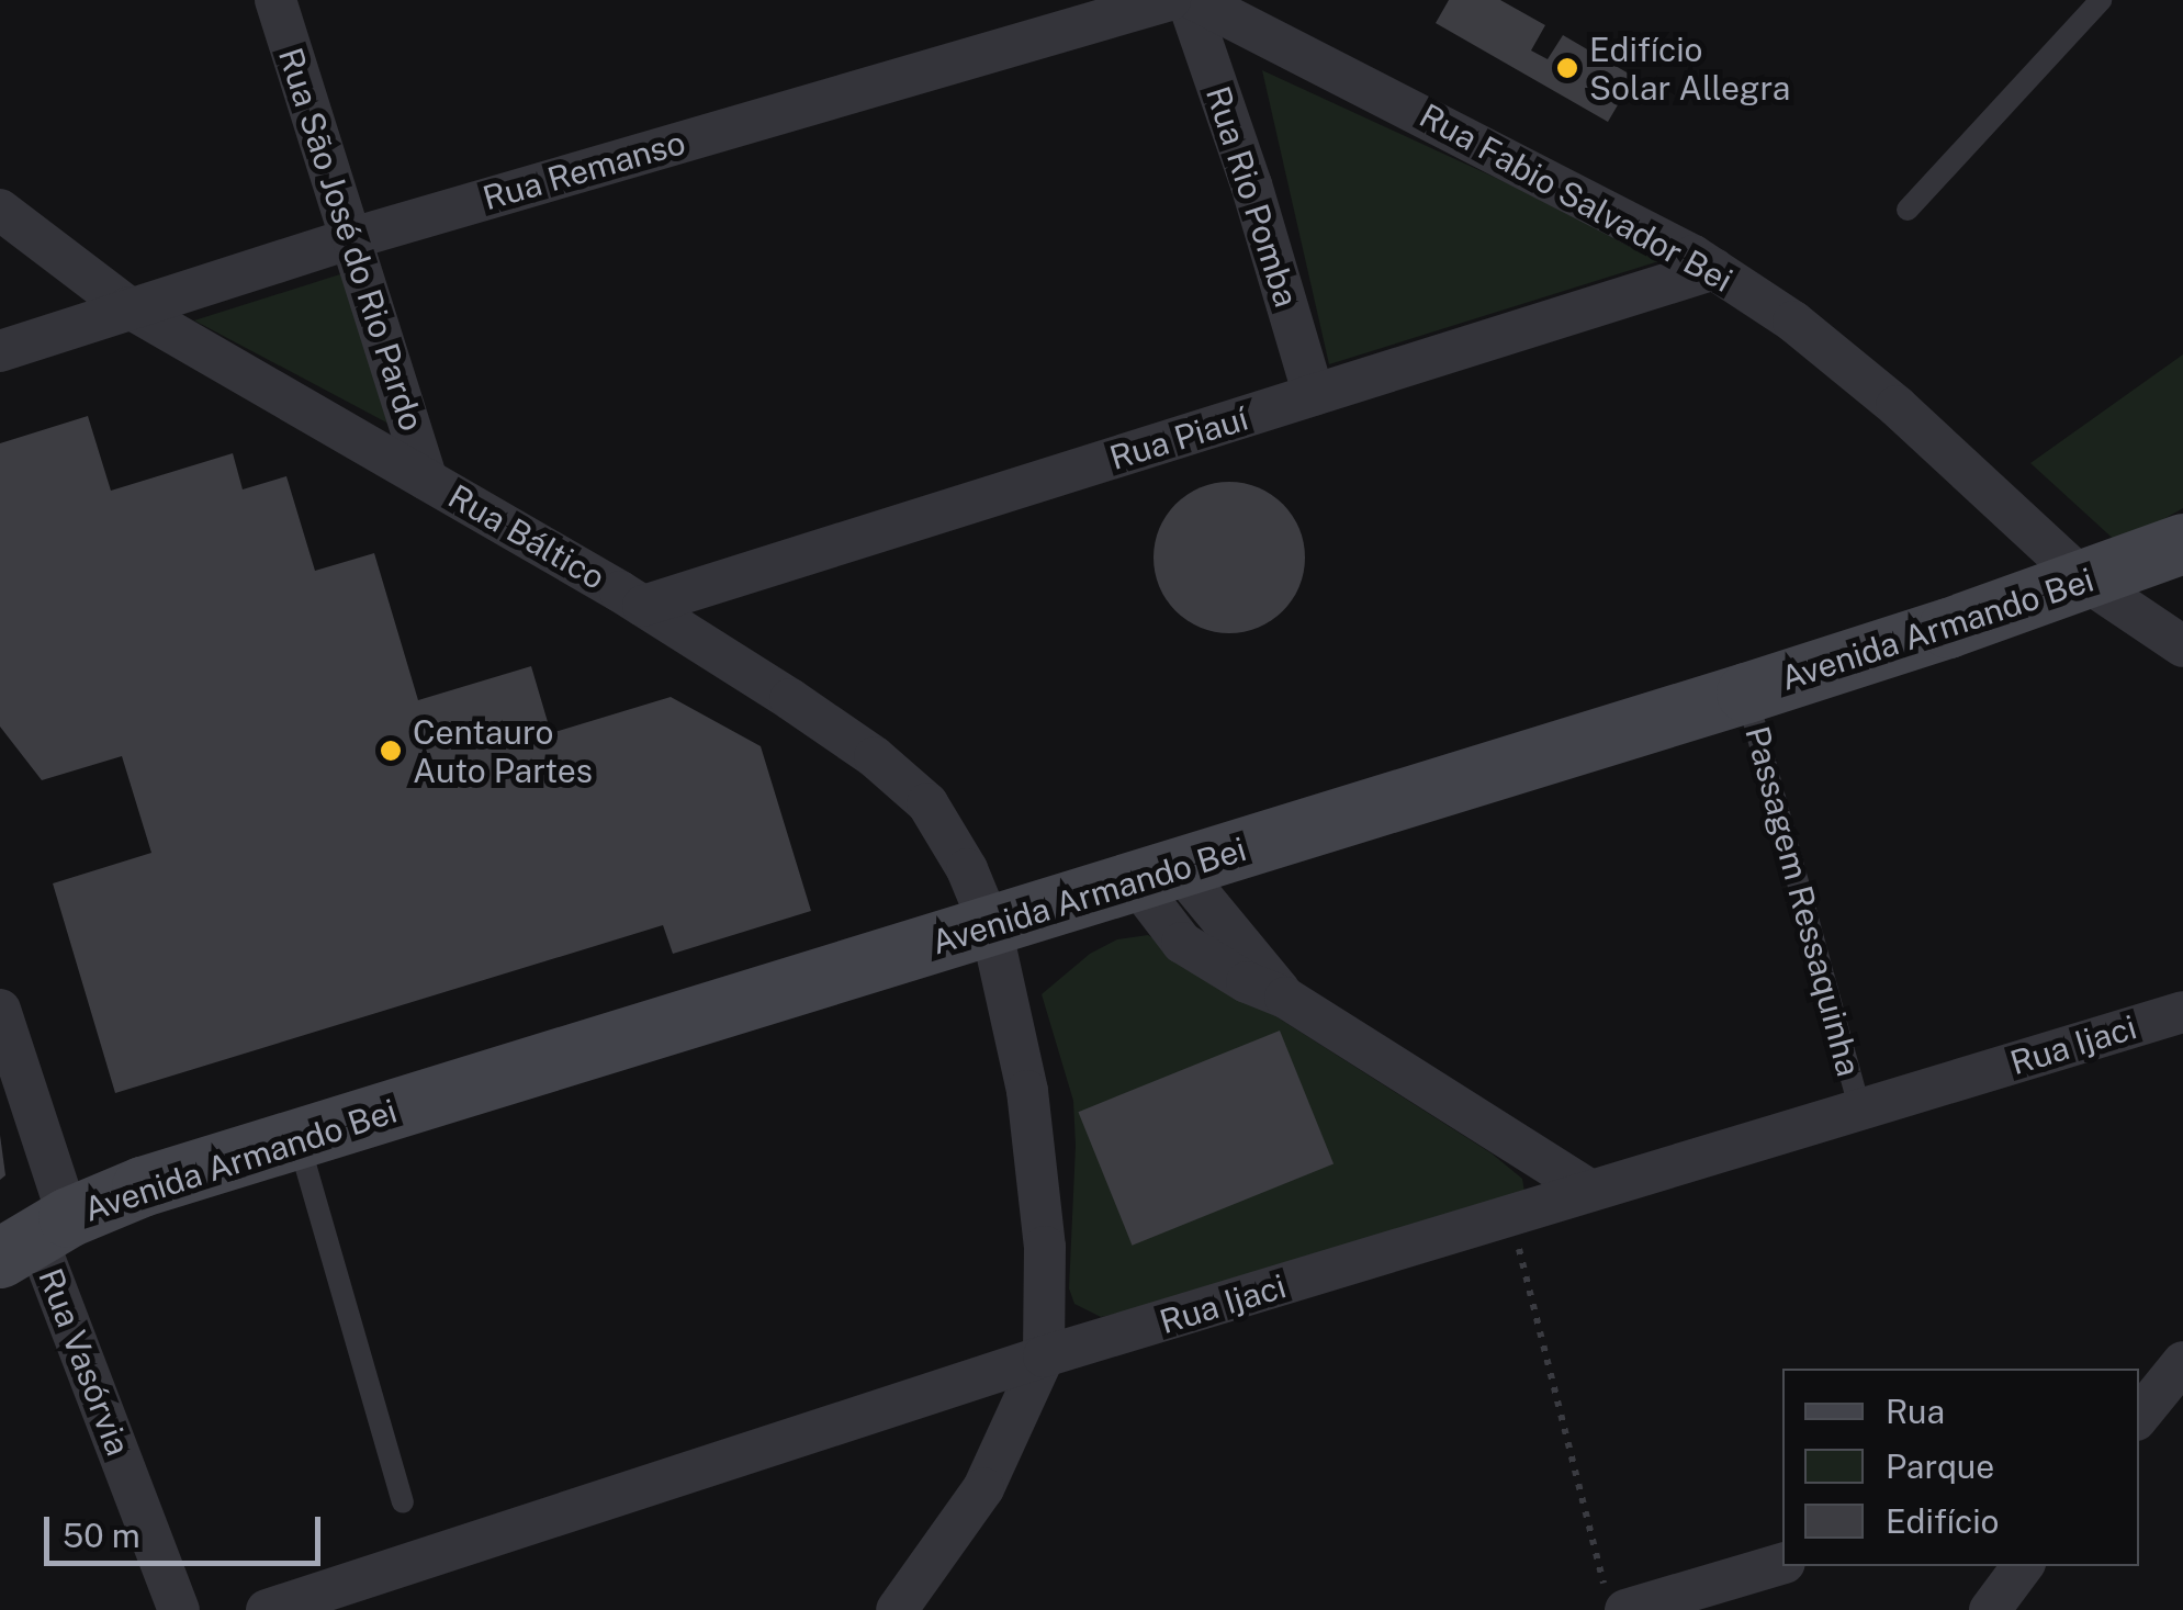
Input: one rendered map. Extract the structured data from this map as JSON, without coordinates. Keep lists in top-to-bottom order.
{
  "streets": {
    "street": [
      "Rua Remanso",
      "Rua Rio Pomba",
      "Rua Fabio Salvador Bei",
      "Rua São José do Rio Pardo",
      "Rua Piauí",
      "Rua Báltico",
      "Avenida Armando Bei",
      "Rua Ijaci",
      "Rua Vasórvia"
    ],
    "lane": ["Passagem Ressaquinha"]
  },
  "crossings": [
    ["Rua Remanso", "Rua São José do Rio Pardo"],
    ["Rua Remanso", "Rua Báltico"],
    ["Rua Rio Pomba", "Rua Fabio Salvador Bei"],
    ["Rua Rio Pomba", "Rua Piauí"],
    ["Rua Fabio Salvador Bei", "Rua Piauí"],
    ["Rua Fabio Salvador Bei", "Avenida Armando Bei"],
    ["Rua São José do Rio Pardo", "Rua Báltico"],
    ["Rua Piauí", "Rua Báltico"],
    ["Rua Báltico", "Avenida Armando Bei"],
    ["Rua Báltico", "Rua Ijaci"],
    ["Avenida Armando Bei", "Passagem Ressaquinha"],
    ["Avenida Armando Bei", "Rua Vasórvia"],
    ["Passagem Ressaquinha", "Rua Ijaci"]
  ],
  "places": ["Edifício Solar Allegra", "Centauro Auto Partes"],
  "legend": ["Rua", "Parque", "Edifício"],
  "scale_bar": "50 m"
}
